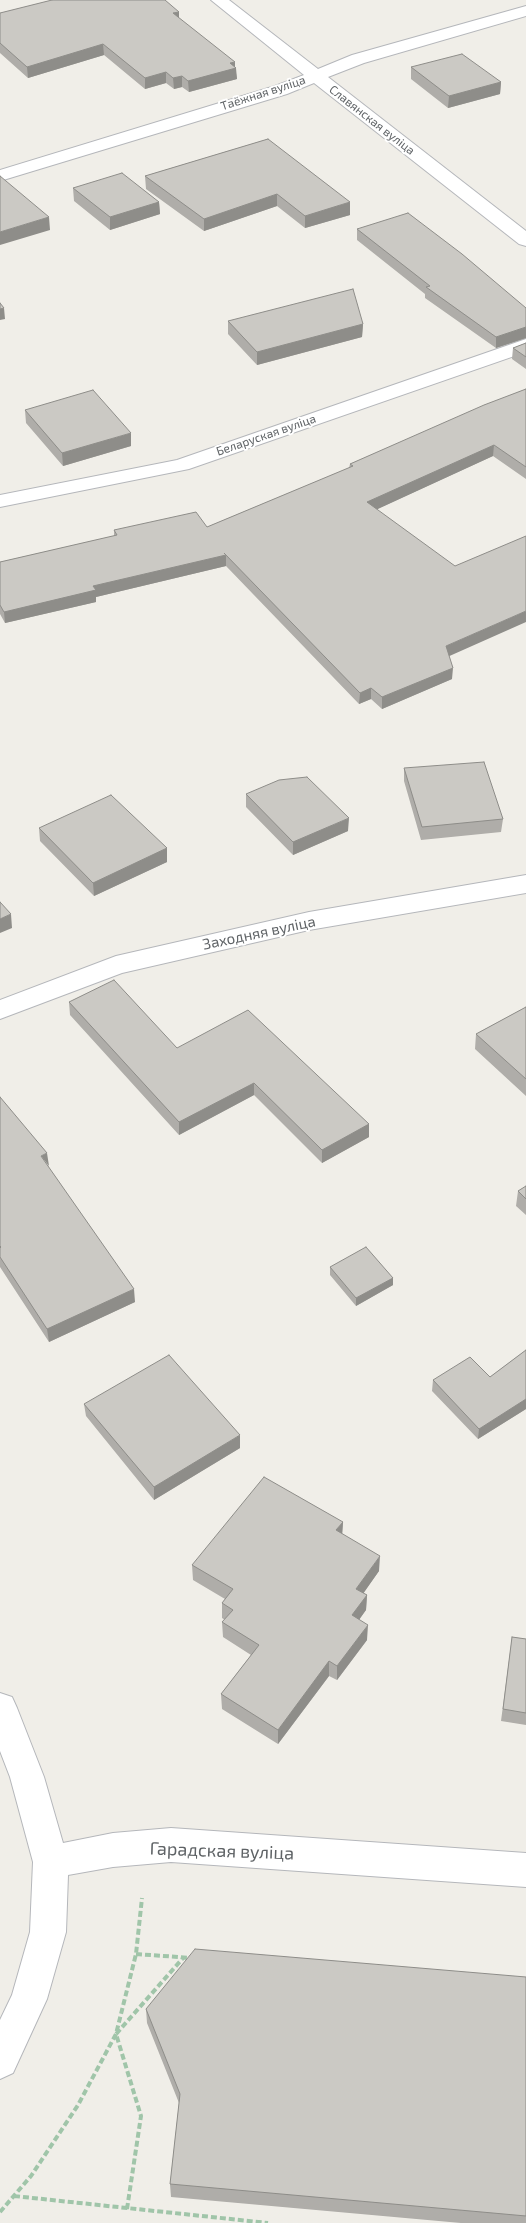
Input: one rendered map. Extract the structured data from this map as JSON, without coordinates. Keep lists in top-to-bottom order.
{
  "streets": {
    "street": [
      "Таёжная вуліца",
      "Славянская вуліца",
      "Беларуская вуліца",
      "Заходняя вуліца",
      "Гарадская вуліца"
    ]
  },
  "crossings": [
    ["Таёжная вуліца", "Славянская вуліца"]
  ]
}
